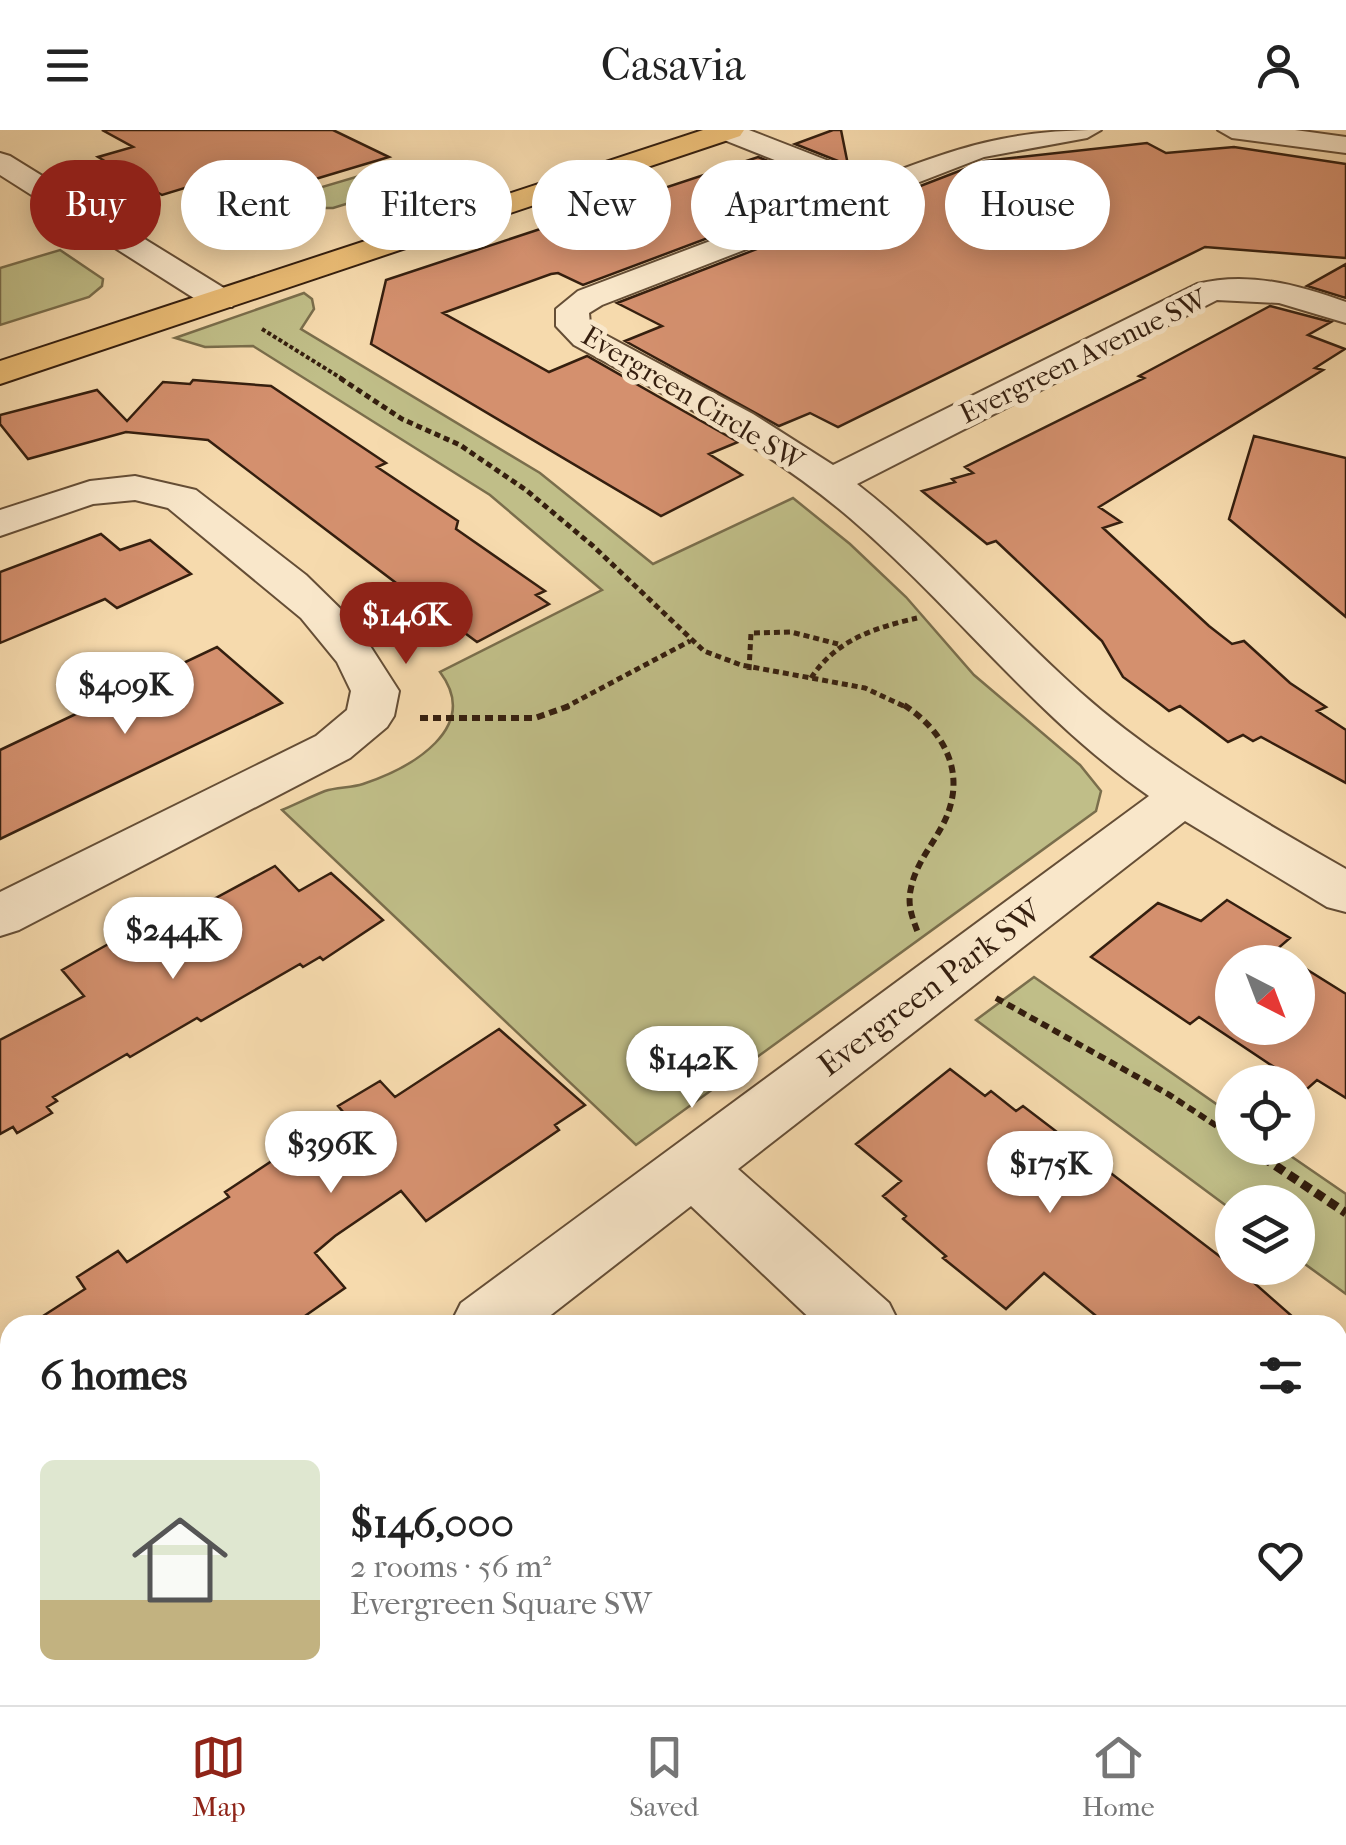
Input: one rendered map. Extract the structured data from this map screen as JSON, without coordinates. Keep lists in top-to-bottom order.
{
  "streets": {
    "street": ["Evergreen Avenue SW", "Evergreen Circle SW", "Evergreen Park SW"]
  },
  "crossings": [
    ["Evergreen Avenue SW", "Evergreen Circle SW"],
    ["Evergreen Circle SW", "Evergreen Park SW"]
  ],
  "north": "bottom right",
  "page": {
    "header": "Casavia",
    "chip": [
      "Buy",
      "Rent",
      "Filters",
      "New",
      "Apartment",
      "House"
    ],
    "price": [
      "$146K",
      "$409K",
      "$244K",
      "$142K",
      "$396K",
      "$175K"
    ],
    "heading": "6 homes",
    "list": [
      {
        "name": "$146,000",
        "note": "2 rooms · 56 m² · Evergreen Square SW"
      }
    ],
    "tabs": ["Map", "Saved", "Home"]
  }
}
